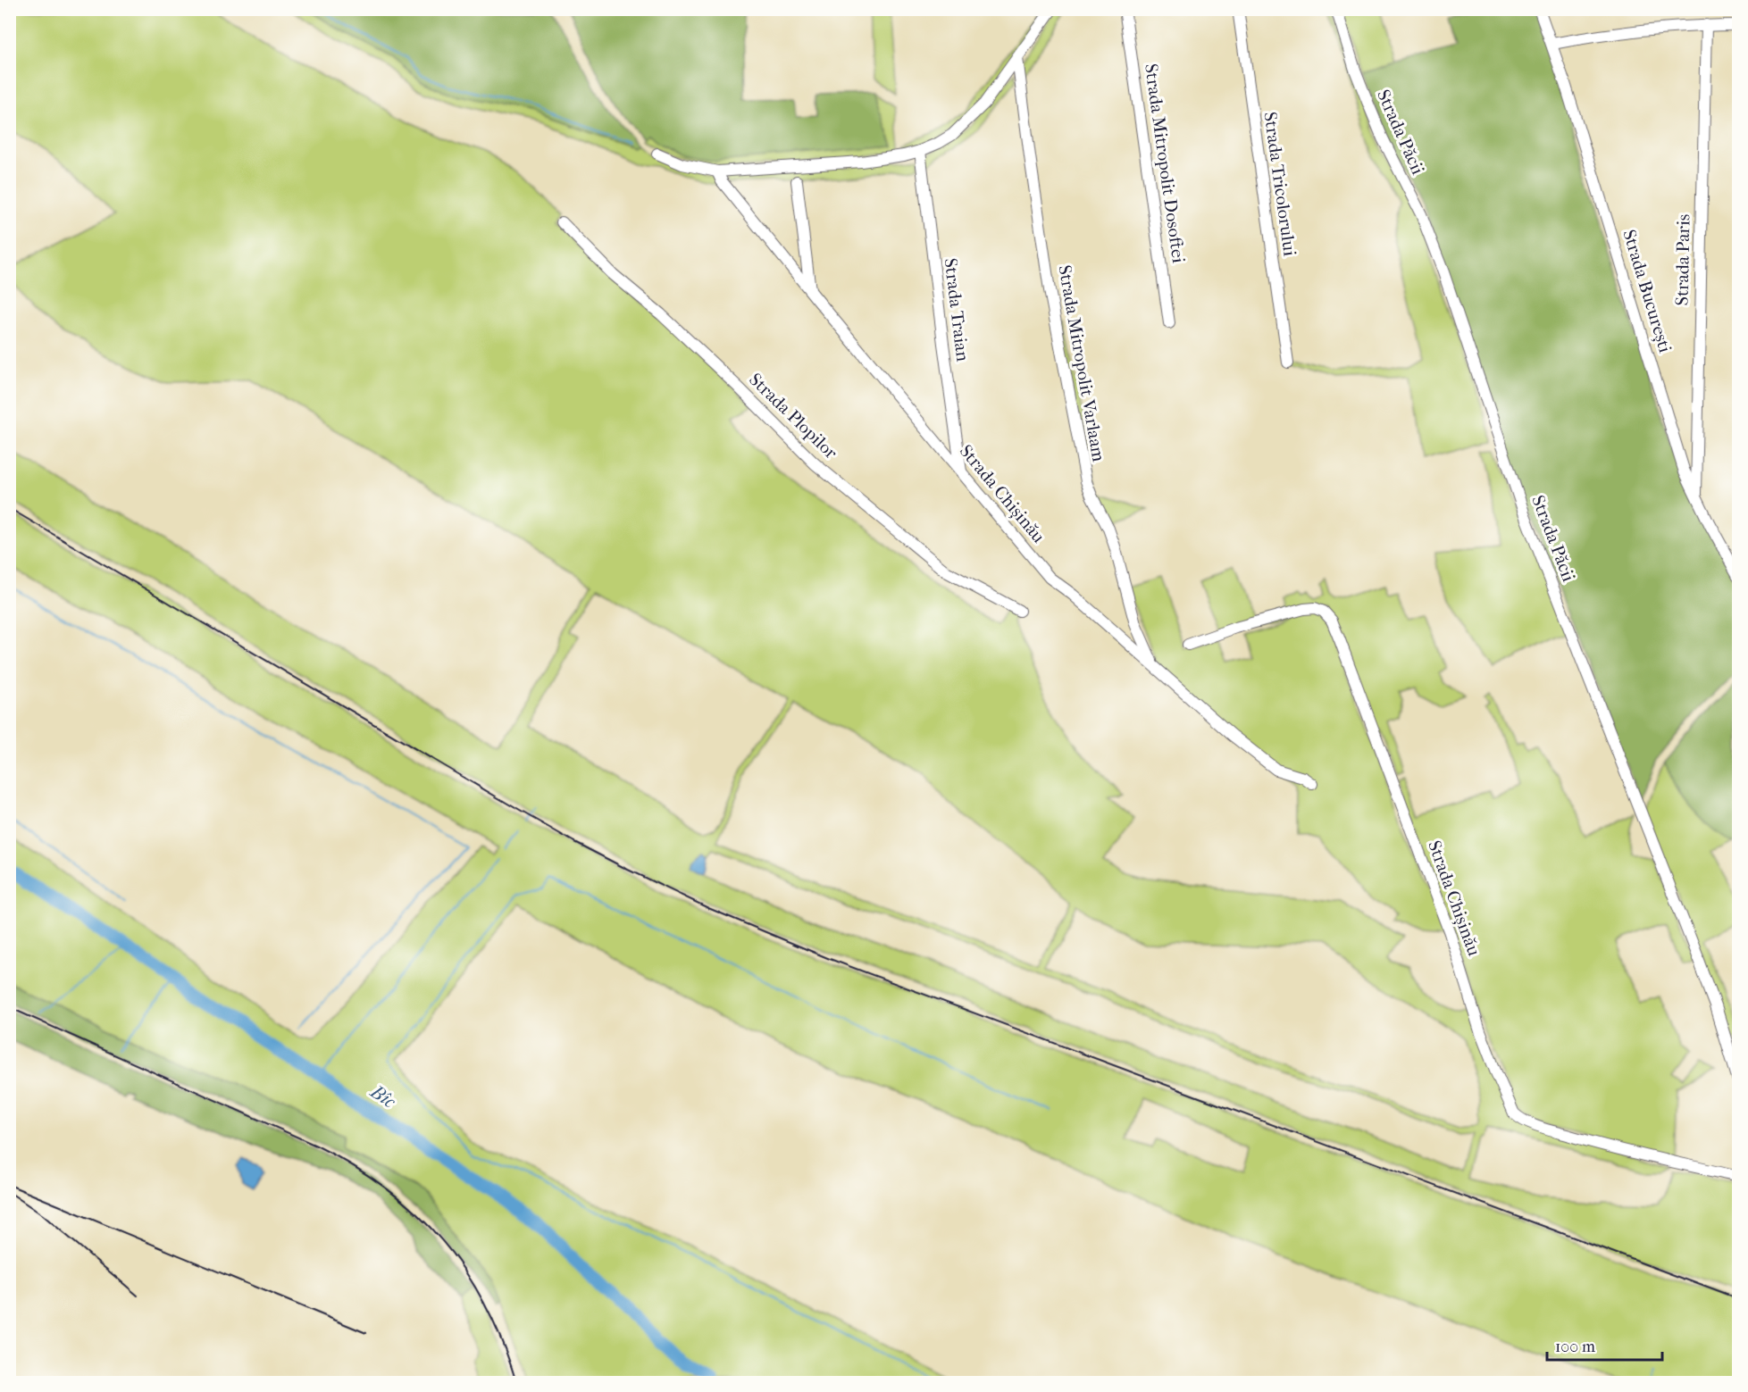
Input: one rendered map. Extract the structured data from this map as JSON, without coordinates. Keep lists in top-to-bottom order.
{
  "streets": {
    "street": [
      "Strada Păcii",
      "Strada Mitropolit Dosoftei",
      "Strada Tricolorului",
      "Strada Paris",
      "Strada București",
      "Strada Traian",
      "Strada Mitropolit Varlaam",
      "Strada Plopilor",
      "Strada Chișinău"
    ]
  },
  "crossings": [
    ["Strada Paris", "Strada București"],
    ["Strada Traian", "Strada Chișinău"],
    ["Strada Mitropolit Varlaam", "Strada Chișinău"]
  ],
  "water": ["Bîc"],
  "scale_bar": "100 m"
}
